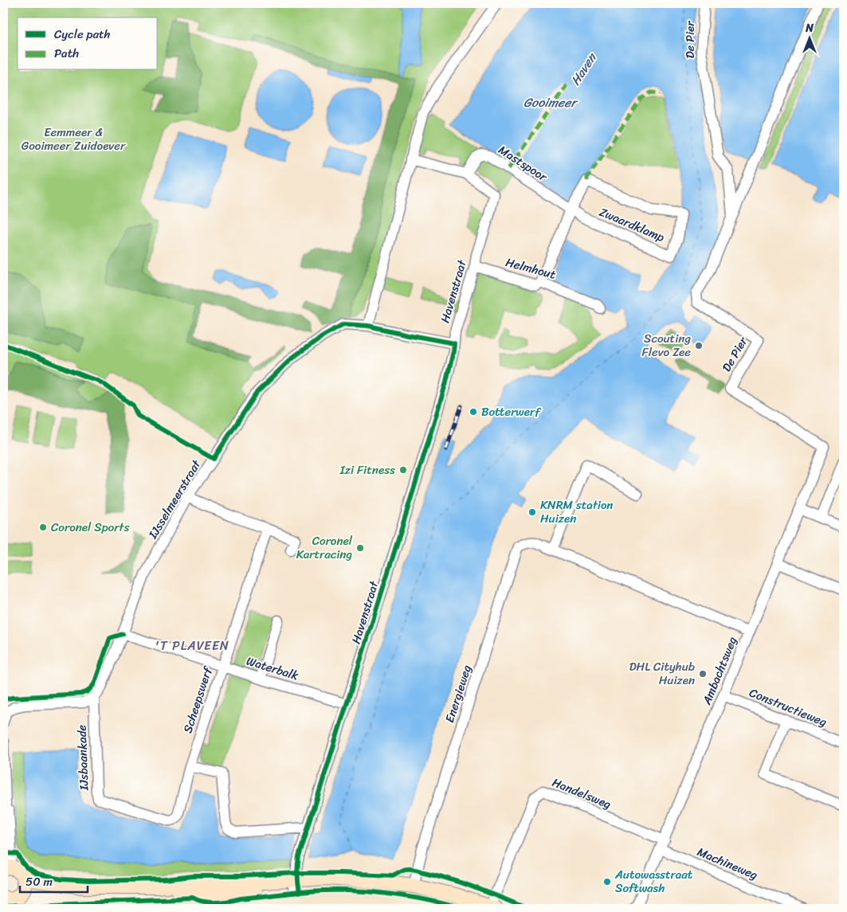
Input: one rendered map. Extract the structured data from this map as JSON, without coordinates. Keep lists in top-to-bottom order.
{
  "streets": {
    "street": [
      "De Pier",
      "Mastspoor",
      "Zwaardklamp",
      "Helmhout",
      "Havenstraat",
      "IJsselmeerstraat",
      "Waterbalk",
      "Ambachtsweg",
      "Energieweg",
      "Scheepswerf",
      "Constructieweg",
      "IJsbaankade",
      "Handelsweg",
      "Machineweg"
    ]
  },
  "crossings": [
    ["De Pier", "Ambachtsweg"],
    ["Mastspoor", "Zwaardklamp"],
    ["Mastspoor", "Havenstraat"],
    ["Helmhout", "Havenstraat"],
    ["Havenstraat", "IJsselmeerstraat"],
    ["Havenstraat", "Waterbalk"],
    ["IJsselmeerstraat", "Waterbalk"],
    ["IJsselmeerstraat", "IJsbaankade"],
    ["Waterbalk", "Scheepswerf"],
    ["Ambachtsweg", "Energieweg"],
    ["Ambachtsweg", "Constructieweg"],
    ["Ambachtsweg", "Handelsweg"],
    ["Ambachtsweg", "Machineweg"],
    ["Scheepswerf", "IJsbaankade"],
    ["Handelsweg", "Machineweg"]
  ],
  "districts": ["'T PLAVEEN"],
  "water": ["Haven", "Gooimeer"],
  "parks": ["Eemmeer & Gooimeer Zuidoever"],
  "places": [
    "Scouting Flevo Zee",
    "Botterwerf",
    "Izi Fitness",
    "KNRM station Huizen",
    "Coronel Sports",
    "Coronel Kartracing",
    "DHL Cityhub Huizen",
    "Autowasstraat Softwash"
  ],
  "legend": ["Cycle path", "Path"],
  "scale_bar": "50 m",
  "north": "top"
}
